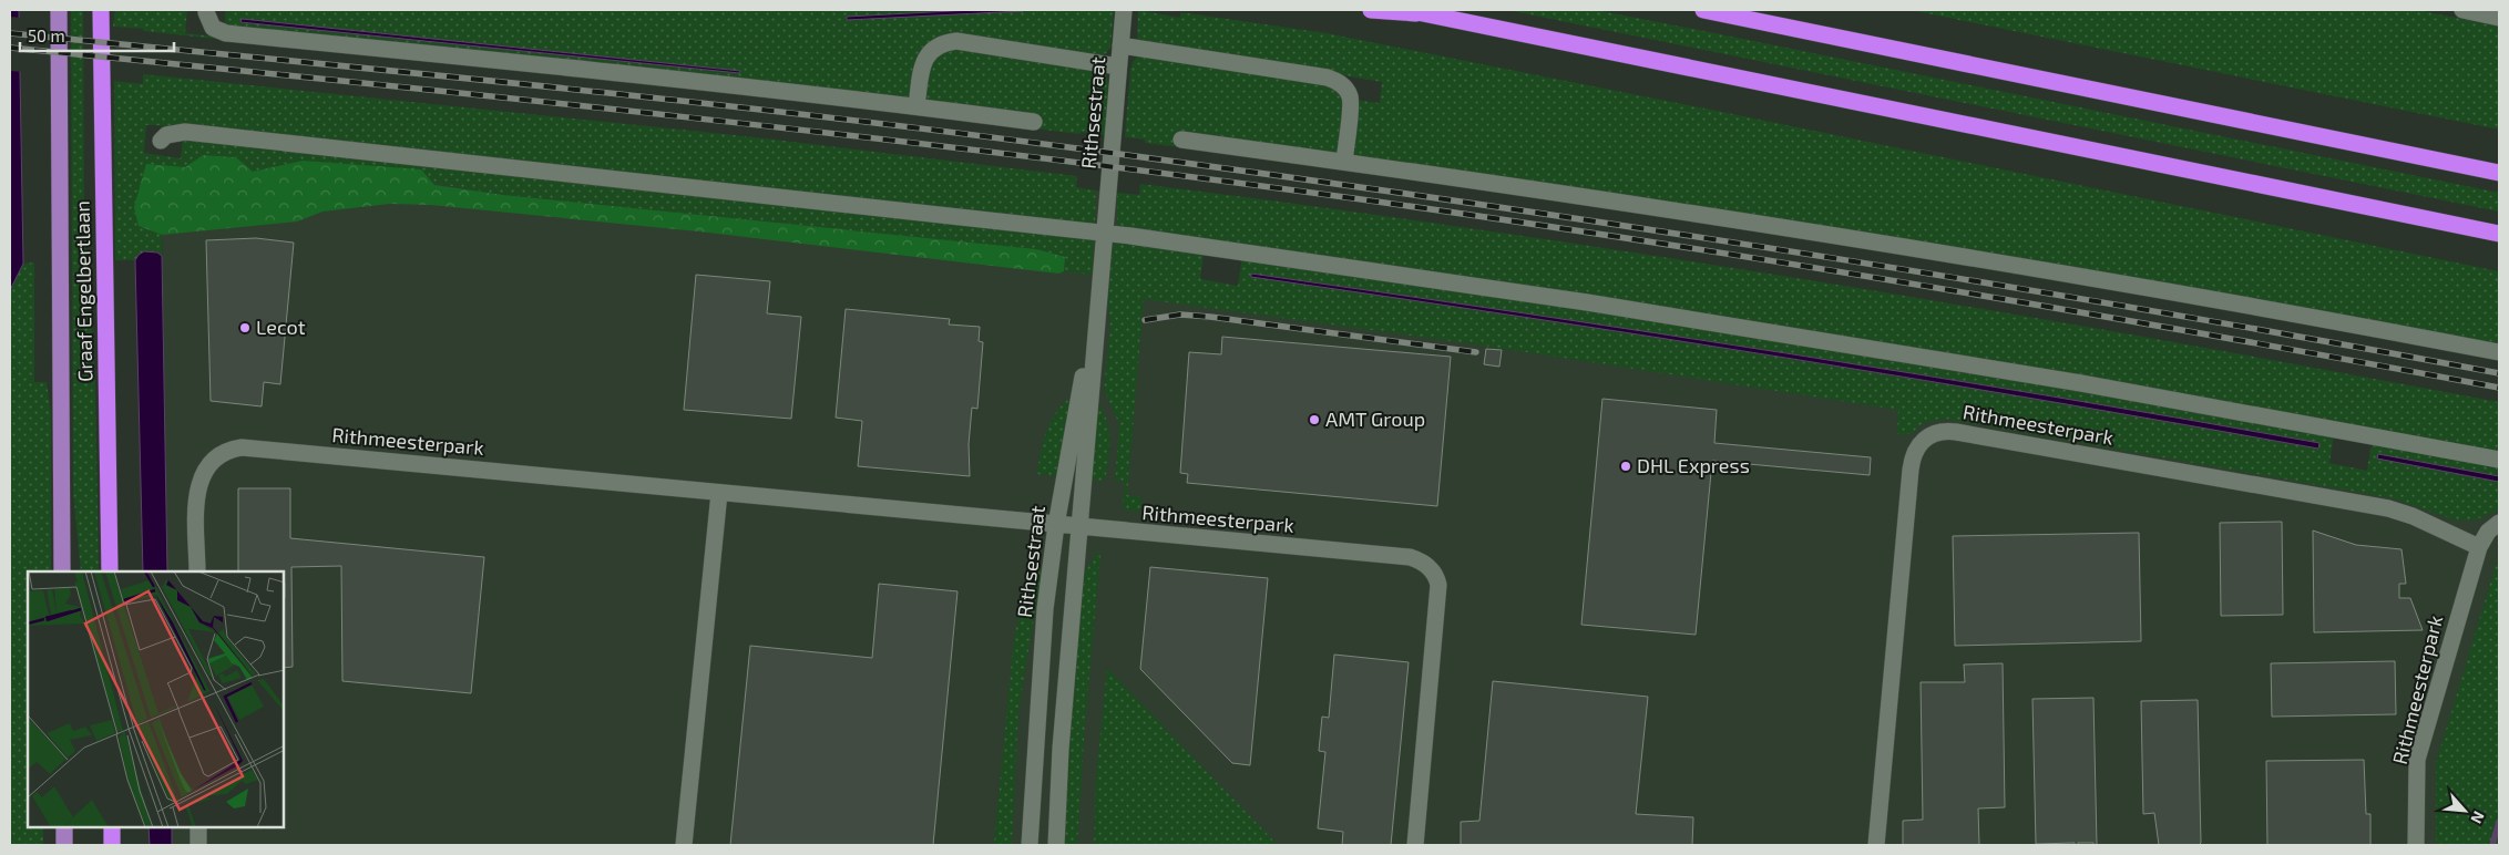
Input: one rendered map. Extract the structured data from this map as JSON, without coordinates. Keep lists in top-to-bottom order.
{
  "streets": {
    "highway": ["Graaf Engelbertlaan"],
    "street": ["Rithsestraat", "Rithmeesterpark"]
  },
  "crossings": [
    ["Rithsestraat", "Rithmeesterpark"]
  ],
  "places": ["Lecot", "AMT Group", "DHL Express"],
  "scale_bar": "50 m",
  "north": "bottom right"
}
